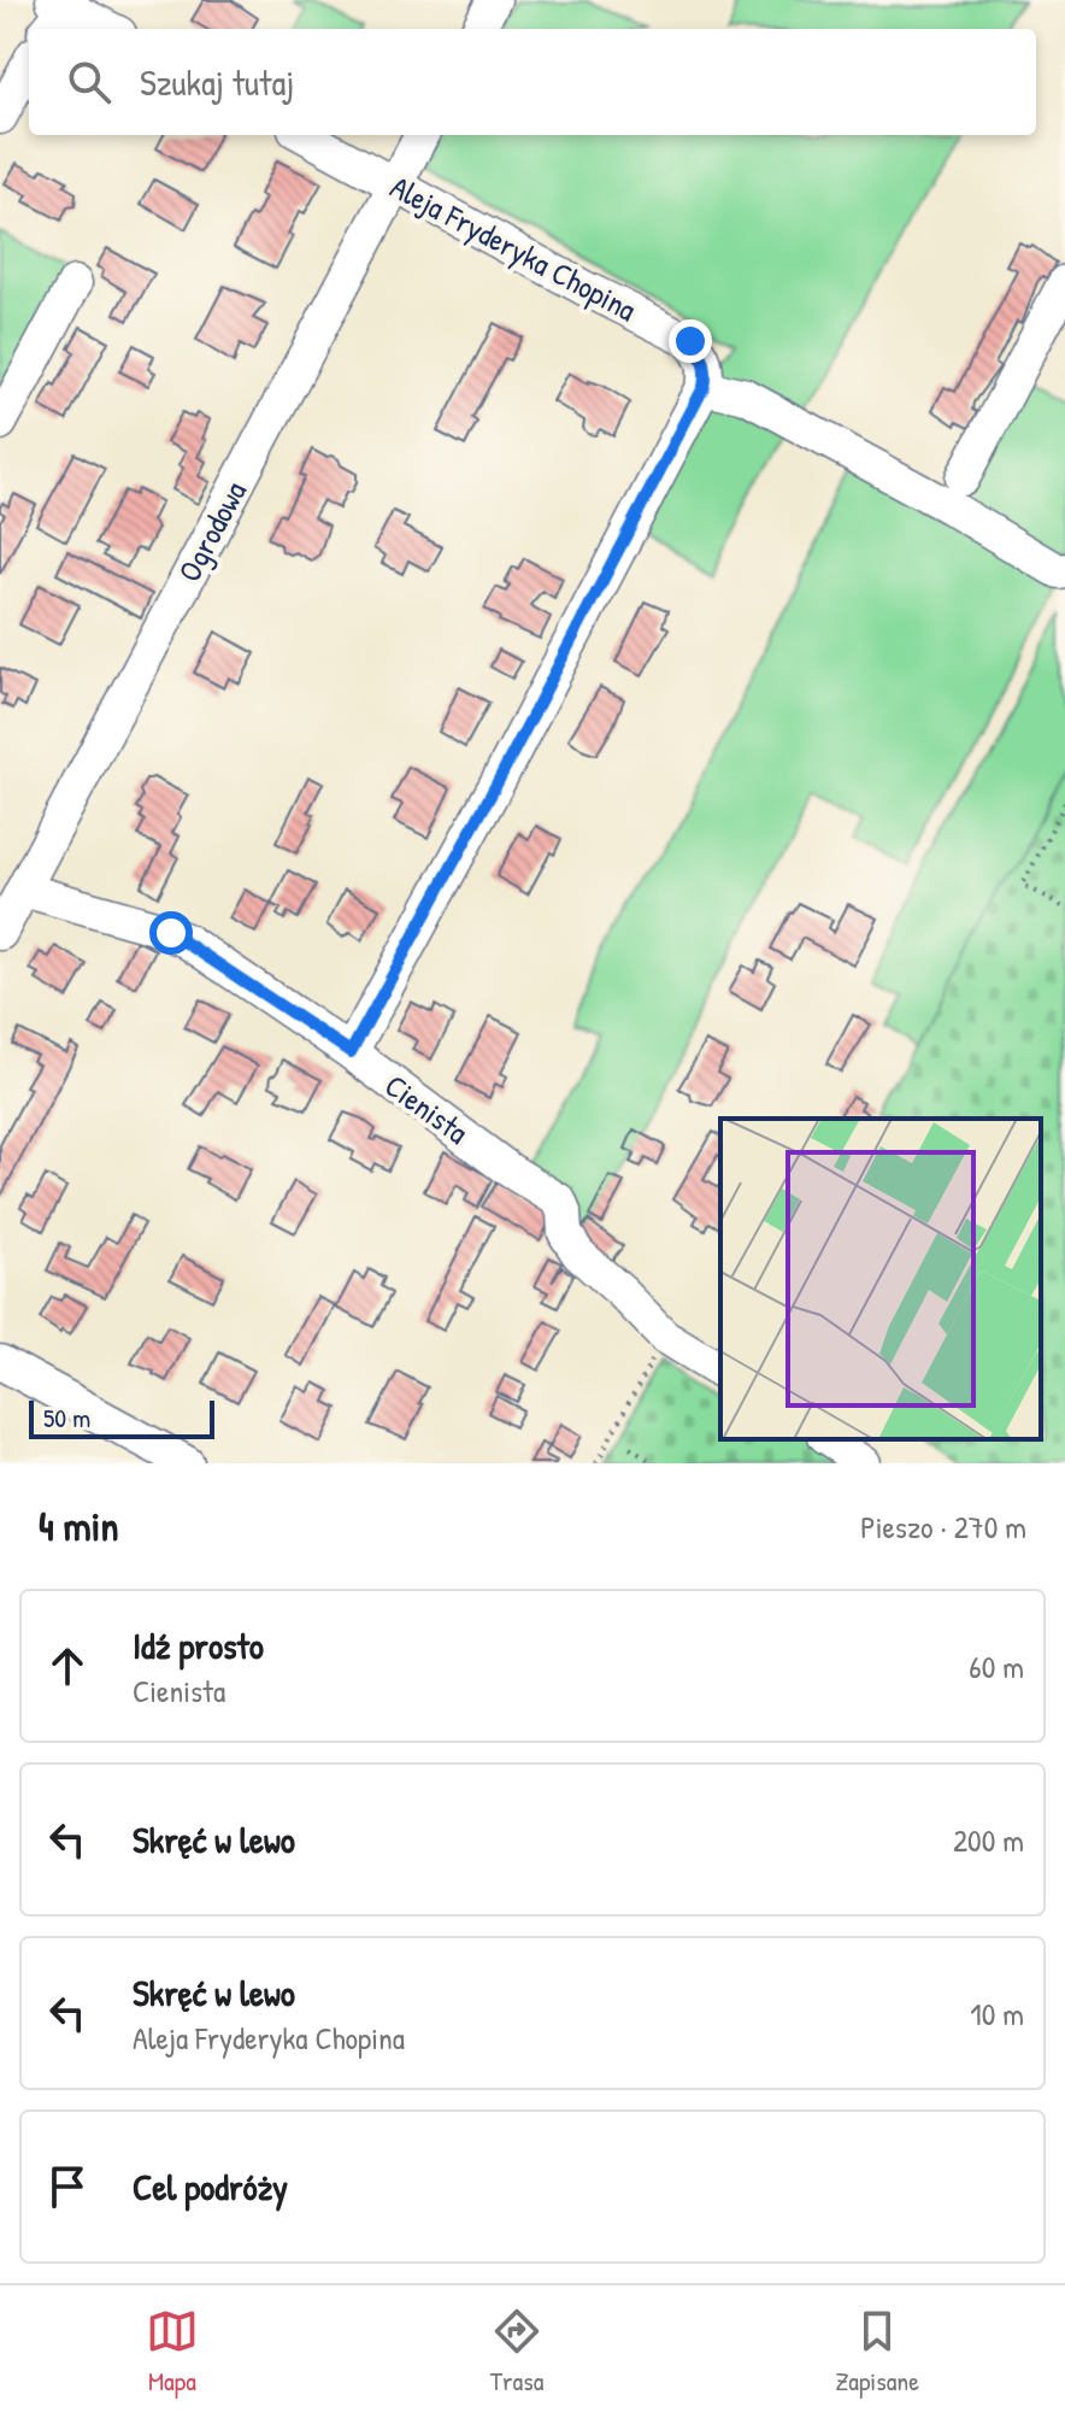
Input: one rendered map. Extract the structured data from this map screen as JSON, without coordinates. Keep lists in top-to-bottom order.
{
  "streets": {
    "street": ["Aleja Fryderyka Chopina", "Ogrodowa", "Cienista"]
  },
  "crossings": [
    ["Aleja Fryderyka Chopina", "Ogrodowa"],
    ["Ogrodowa", "Cienista"]
  ],
  "scale_bar": "50 m",
  "page": {
    "search": "Szukaj tutaj",
    "scale": "50 m",
    "heading": ["4 min", "Pieszo · 270 m"],
    "list": [
      ["Idź prosto", "Cienista", "60 m"],
      ["Skręć w lewo", "200 m"],
      ["Skręć w lewo", "Aleja Fryderyka Chopina", "10 m"],
      "Cel podróży"
    ],
    "nav": ["Mapa", "Trasa", "Zapisane"]
  }
}
